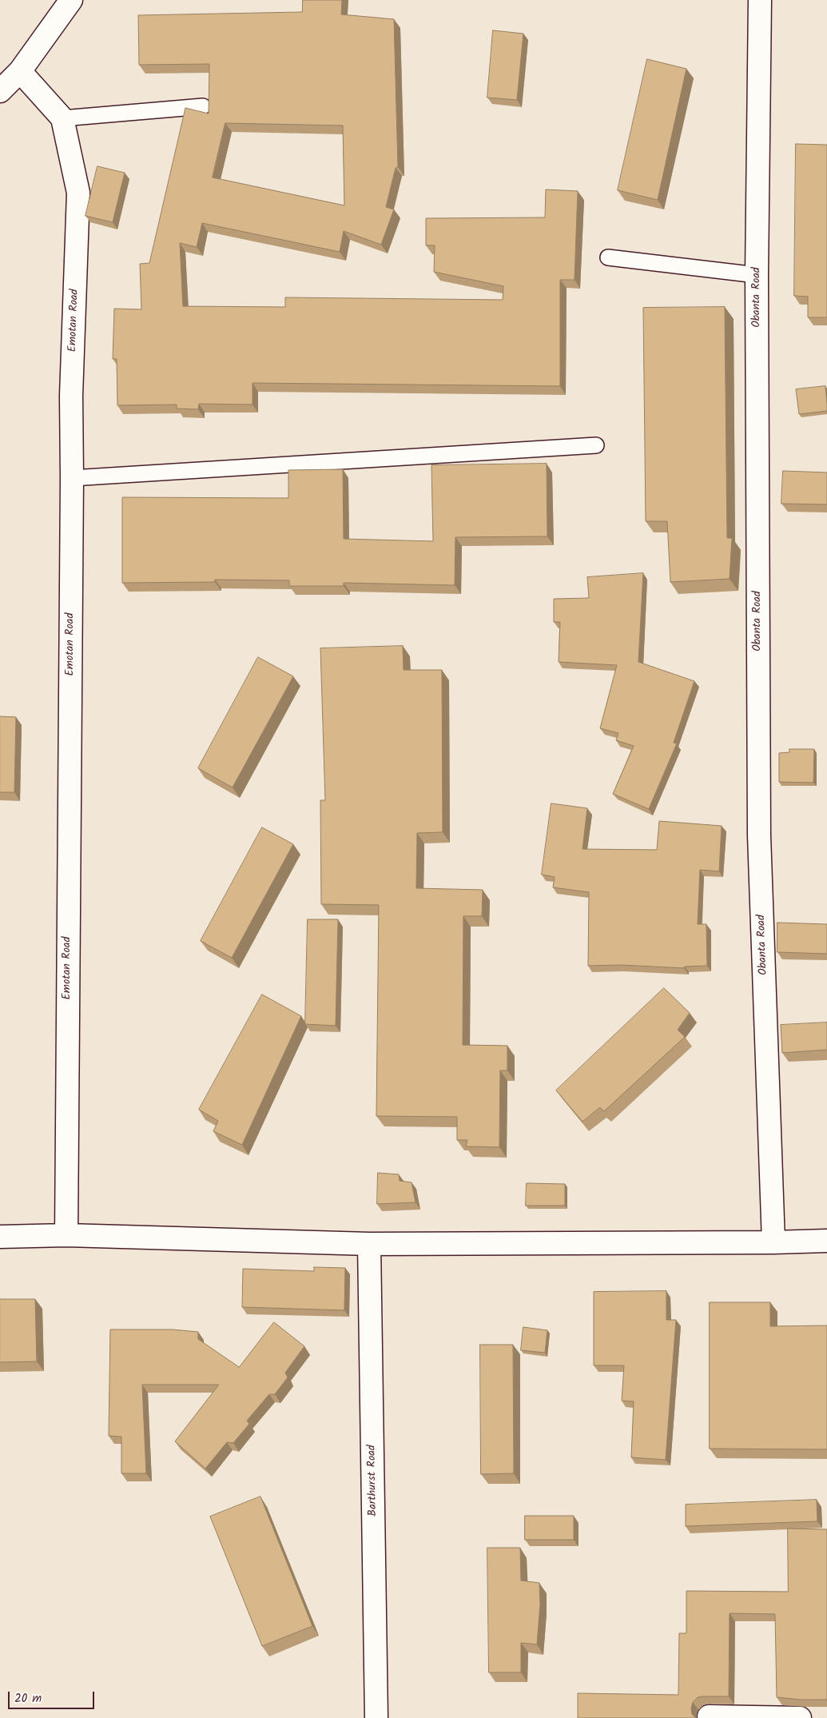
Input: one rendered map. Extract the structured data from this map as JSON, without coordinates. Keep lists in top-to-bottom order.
{
  "streets": {
    "street": ["Obanta Road", "Emotan Road", "Barthurst Road"]
  },
  "scale_bar": "20 m"
}
